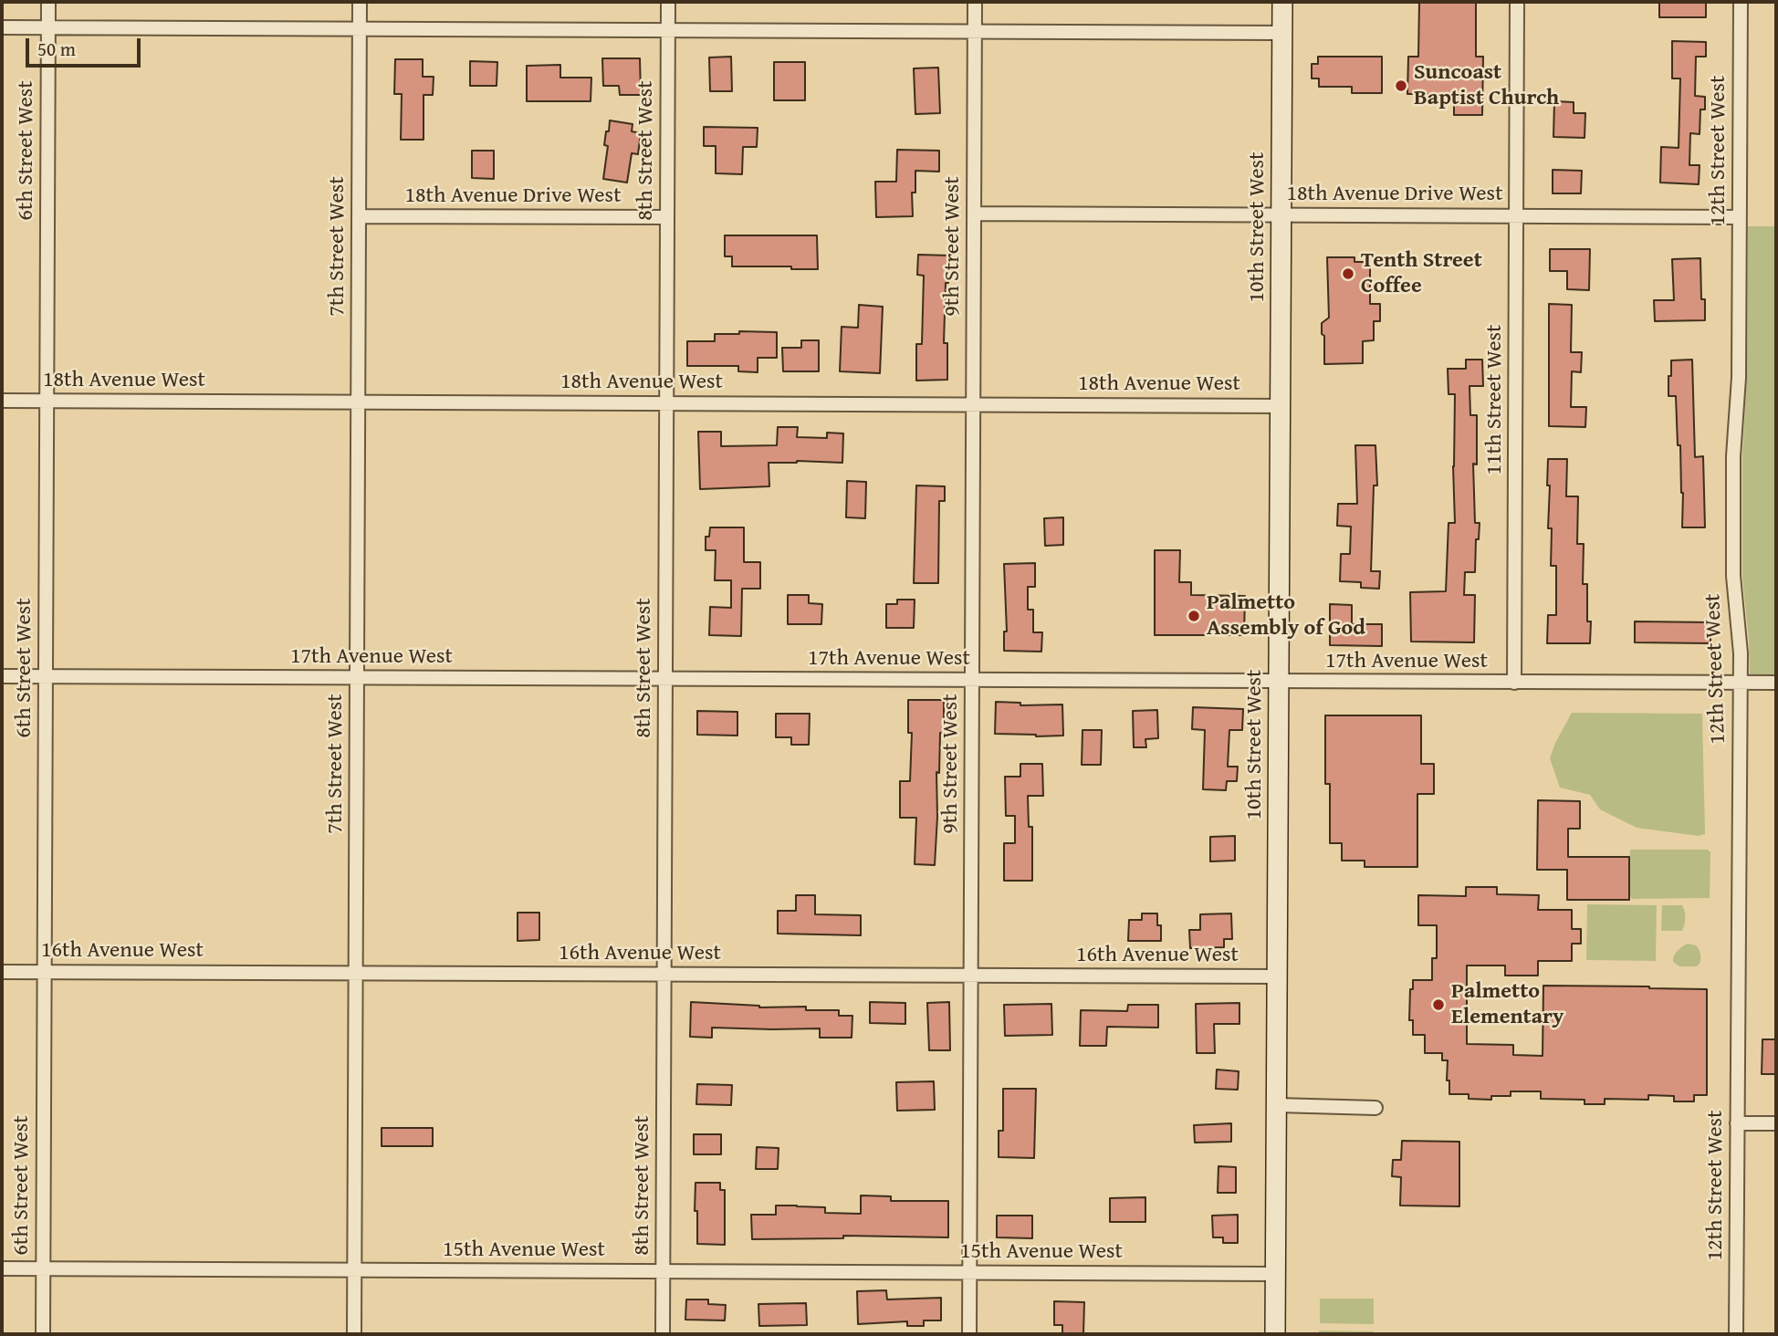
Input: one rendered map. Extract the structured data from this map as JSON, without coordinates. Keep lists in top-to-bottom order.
{
  "streets": {
    "street": [
      "6th Street West",
      "8th Street West",
      "12th Street West",
      "18th Avenue Drive West",
      "10th Street West",
      "7th Street West",
      "9th Street West",
      "18th Avenue West",
      "11th Street West",
      "17th Avenue West",
      "16th Avenue West",
      "15th Avenue West"
    ]
  },
  "crossings": [
    ["6th Street West", "18th Avenue West"],
    ["6th Street West", "17th Avenue West"],
    ["6th Street West", "16th Avenue West"],
    ["6th Street West", "15th Avenue West"],
    ["8th Street West", "18th Avenue Drive West"],
    ["8th Street West", "18th Avenue West"],
    ["8th Street West", "17th Avenue West"],
    ["8th Street West", "16th Avenue West"],
    ["8th Street West", "15th Avenue West"],
    ["12th Street West", "18th Avenue Drive West"],
    ["12th Street West", "17th Avenue West"],
    ["18th Avenue Drive West", "10th Street West"],
    ["18th Avenue Drive West", "7th Street West"],
    ["18th Avenue Drive West", "9th Street West"],
    ["18th Avenue Drive West", "11th Street West"],
    ["10th Street West", "18th Avenue West"],
    ["10th Street West", "17th Avenue West"],
    ["10th Street West", "16th Avenue West"],
    ["10th Street West", "15th Avenue West"],
    ["7th Street West", "18th Avenue West"],
    ["7th Street West", "17th Avenue West"],
    ["7th Street West", "16th Avenue West"],
    ["7th Street West", "15th Avenue West"],
    ["9th Street West", "18th Avenue West"],
    ["9th Street West", "17th Avenue West"],
    ["9th Street West", "16th Avenue West"],
    ["9th Street West", "15th Avenue West"],
    ["11th Street West", "17th Avenue West"]
  ],
  "places": [
    "Suncoast Baptist Church",
    "Tenth Street Coffee",
    "Palmetto Assembly of God",
    "Palmetto Elementary"
  ],
  "scale_bar": "50 m"
}
